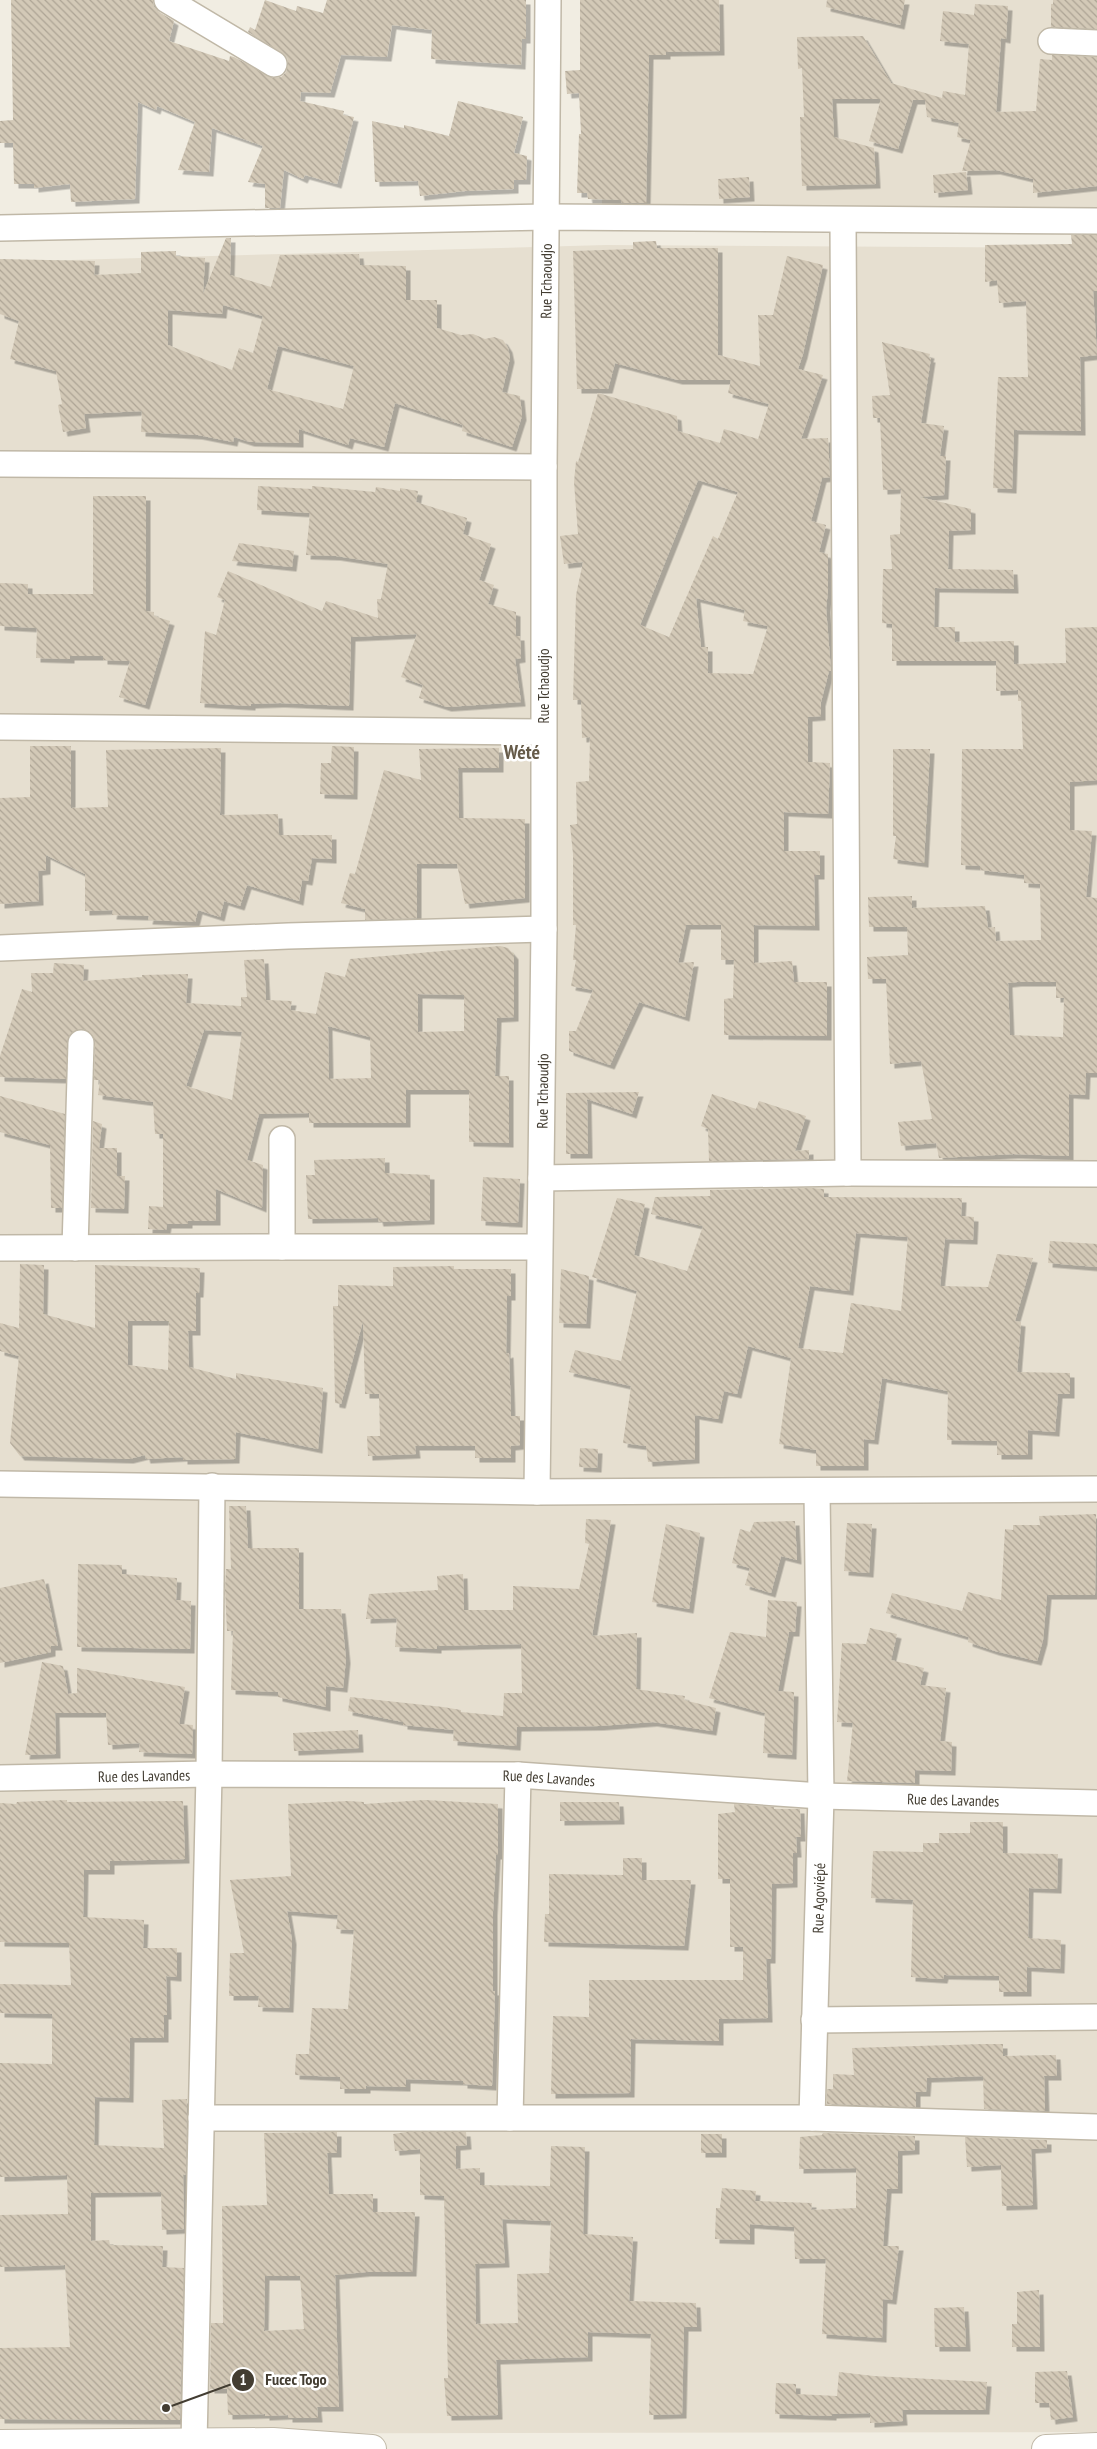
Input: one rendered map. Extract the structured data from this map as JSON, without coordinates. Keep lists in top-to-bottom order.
{
  "streets": {
    "street": ["Rue Tchaoudjo", "Rue des Lavandes", "Rue Agoviépé"]
  },
  "crossings": [
    ["Rue des Lavandes", "Rue Agoviépé"]
  ],
  "districts": ["Wété"],
  "places": ["Fucec Togo"]
}
